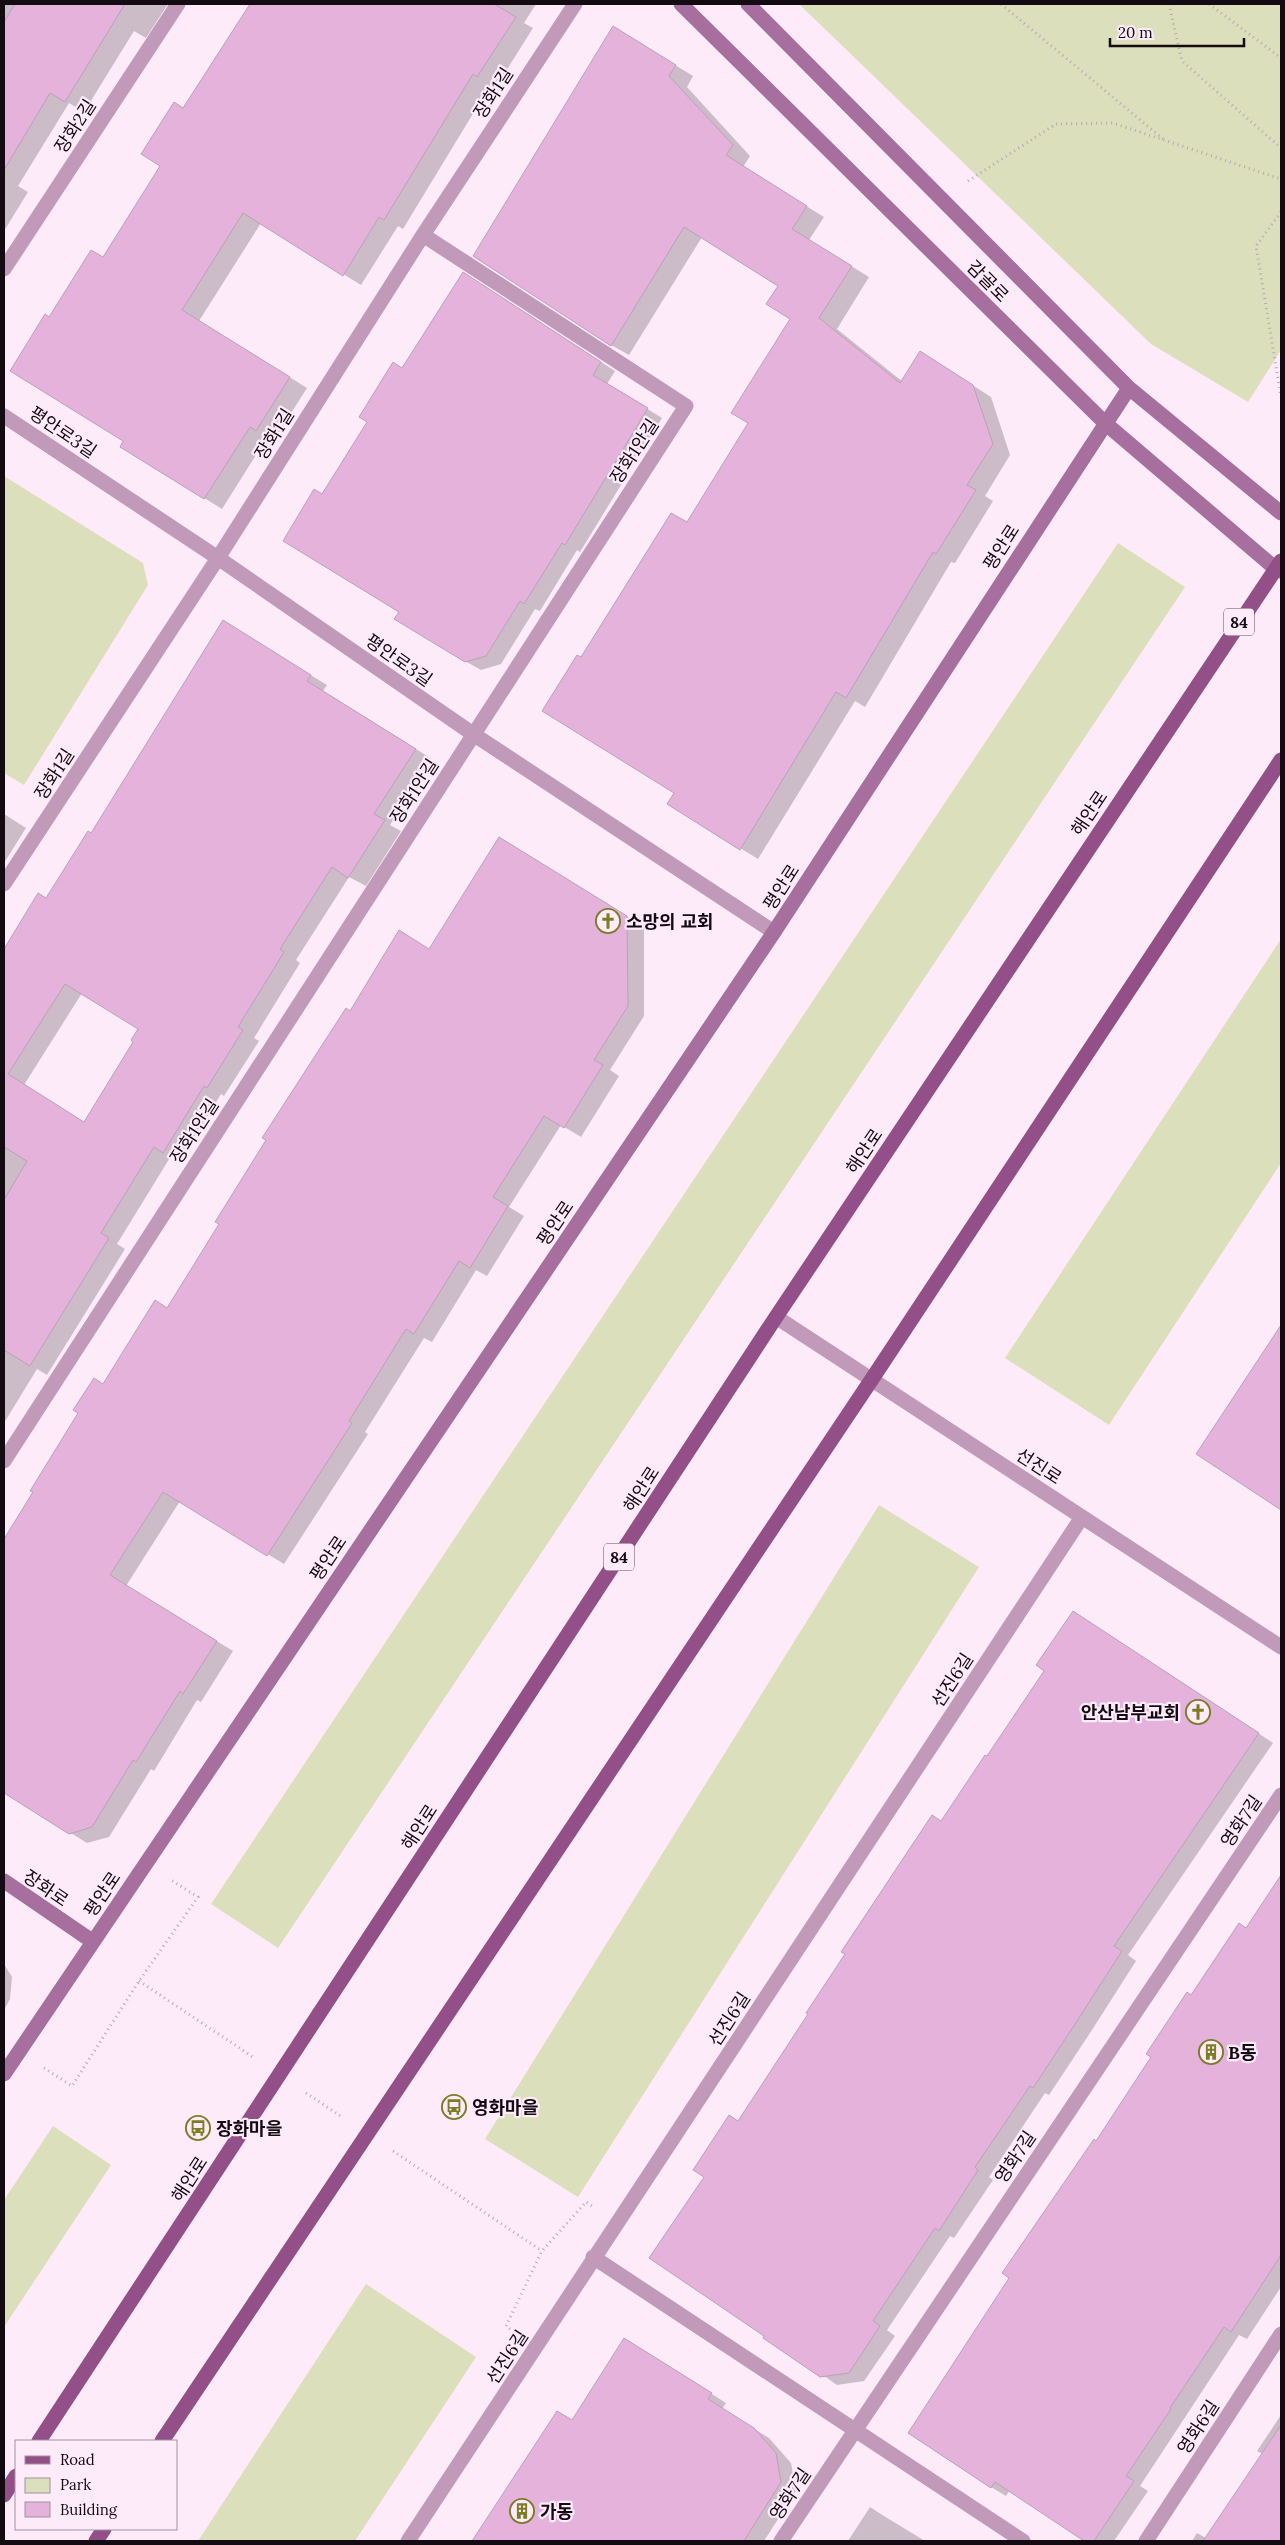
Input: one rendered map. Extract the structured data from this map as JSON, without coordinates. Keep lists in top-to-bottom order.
{
  "streets": {
    "main road": ["84", "해안로"],
    "street": [
      "장화1길",
      "장화2길",
      "감골로",
      "평안로3길",
      "장화1안길",
      "평안로",
      "선진로",
      "선진6길",
      "영화7길",
      "장화로",
      "영화6길"
    ]
  },
  "crossings": [
    ["장화1길", "평안로3길"],
    ["장화1길", "장화1안길"],
    ["감골로", "평안로"],
    ["감골로", "해안로"],
    ["평안로3길", "장화1안길"],
    ["평안로3길", "평안로"],
    ["평안로", "장화로"],
    ["해안로", "선진로"],
    ["선진로", "선진6길"]
  ],
  "places": {
    "church": ["소망의 교회", "안산남부교회"],
    "building": ["B동", "가동"],
    "bus stop": ["영화마을", "장화마을"]
  },
  "legend": ["Road", "Park", "Building"],
  "scale_bar": "20 m"
}
